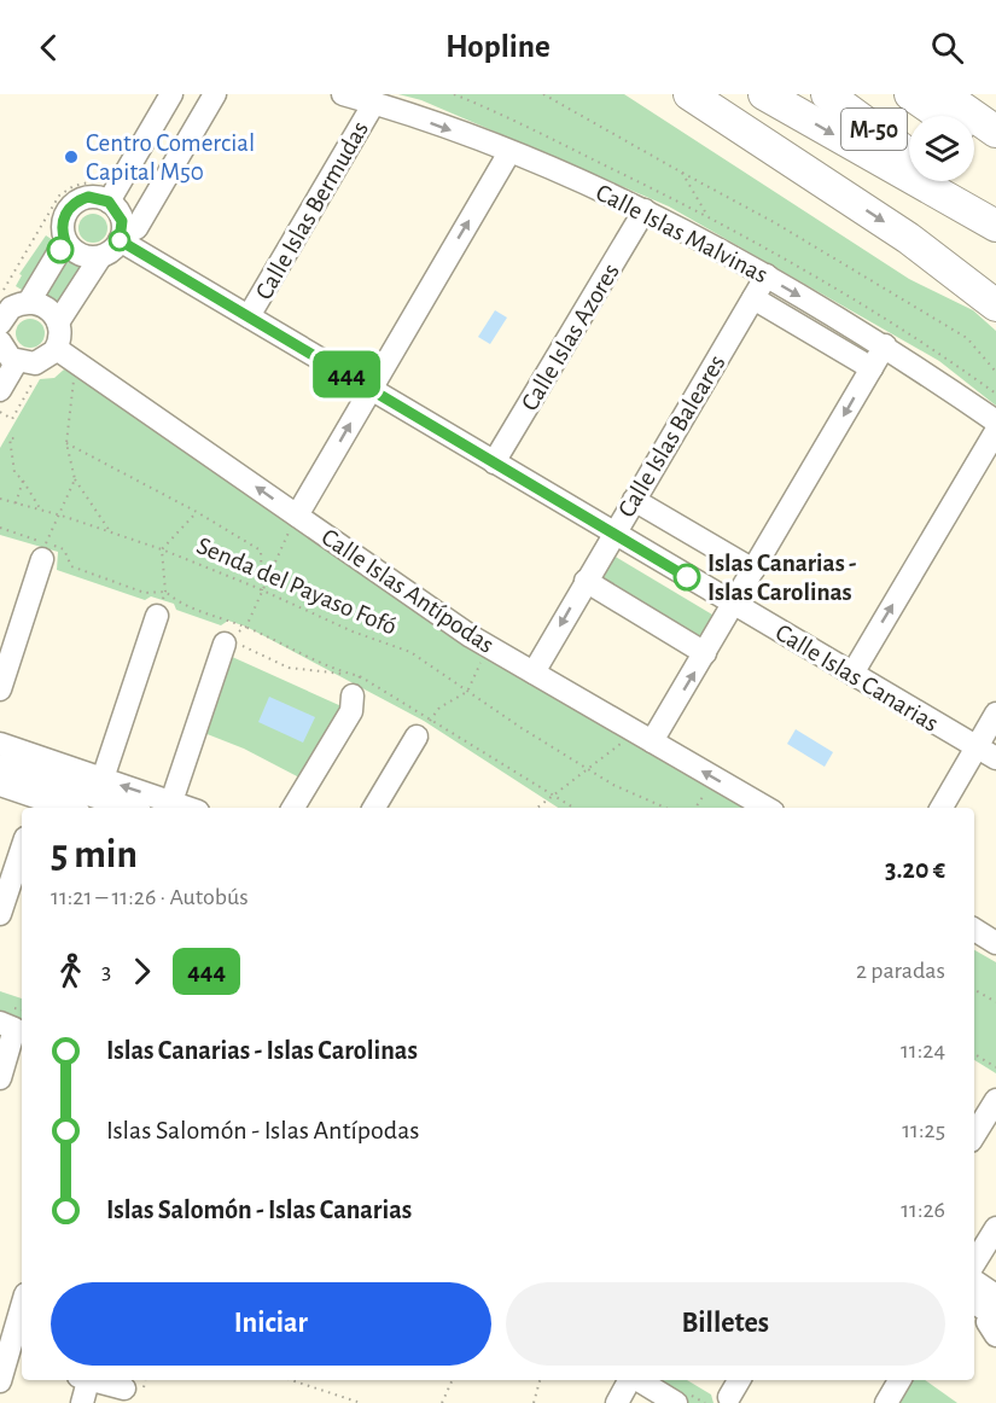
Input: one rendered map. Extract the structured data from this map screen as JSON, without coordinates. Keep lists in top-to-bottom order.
{
  "streets": {
    "highway": ["M-50"],
    "street": [
      "Calle Islas Bermudas",
      "Calle Islas Malvinas",
      "Calle Islas Azores",
      "Calle Islas Baleares",
      "Calle Islas Antípodas",
      "Calle Islas Canarias"
    ],
    "path": ["Senda del Payaso Fofó"]
  },
  "crossings": [
    ["Calle Islas Bermudas", "Calle Islas Malvinas"],
    ["Calle Islas Bermudas", "Calle Islas Canarias"],
    ["Calle Islas Malvinas", "Calle Islas Azores"],
    ["Calle Islas Malvinas", "Calle Islas Baleares"],
    ["Calle Islas Azores", "Calle Islas Canarias"],
    ["Calle Islas Baleares", "Calle Islas Antípodas"],
    ["Calle Islas Baleares", "Calle Islas Canarias"]
  ],
  "one_way": ["Calle Islas Antípodas"],
  "places": ["Centro Comercial Capital M50", "Islas Canarias - Islas Carolinas"],
  "lines": ["bus line 444"],
  "page": {
    "header": "Hopline",
    "on_map": "444",
    "heading": ["5 min", "11:21 – 11:26 · Autobús", "3.20 €"],
    "legs": ["3", "444", "2 paradas"],
    "list": [
      {
        "name": "Islas Canarias - Islas Carolinas",
        "value": "11:24"
      },
      {
        "name": "Islas Salomón - Islas Antípodas",
        "value": "11:25"
      },
      {
        "name": "Islas Salomón - Islas Canarias",
        "value": "11:26"
      }
    ],
    "buttons": ["Iniciar", "Billetes"]
  }
}
